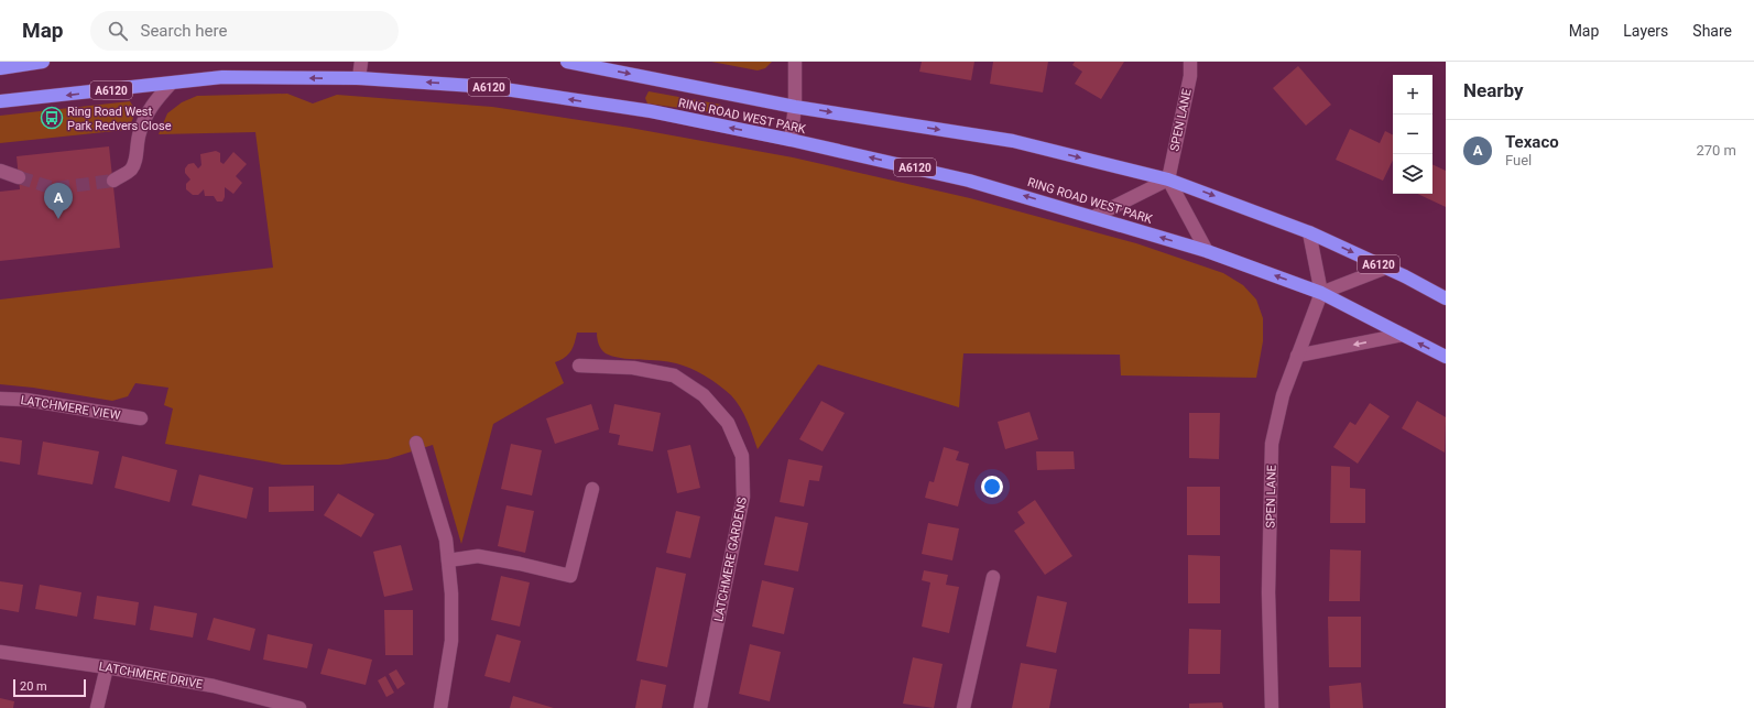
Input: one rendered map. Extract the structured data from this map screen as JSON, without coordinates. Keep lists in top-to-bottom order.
{
  "streets": {
    "highway": ["A6120", "RING ROAD WEST PARK"],
    "street": [
      "SPEN LANE",
      "LATCHMERE VIEW",
      "LATCHMERE GARDENS",
      "LATCHMERE DRIVE"
    ]
  },
  "crossings": [
    ["RING ROAD WEST PARK", "SPEN LANE"]
  ],
  "places": {
    "bus stop": ["Ring Road West Park Redvers Close"]
  },
  "scale_bar": "20 m",
  "page": {
    "header": "Map",
    "search": "Search here",
    "nav": ["Map", "Layers", "Share"],
    "heading": "Nearby",
    "map_buttons": ["+", "−"],
    "list": [
      {
        "mark": "A",
        "name": "Texaco",
        "note": "Fuel",
        "value": "270 m"
      }
    ],
    "pins": "A",
    "scale": "20 m"
  }
}
